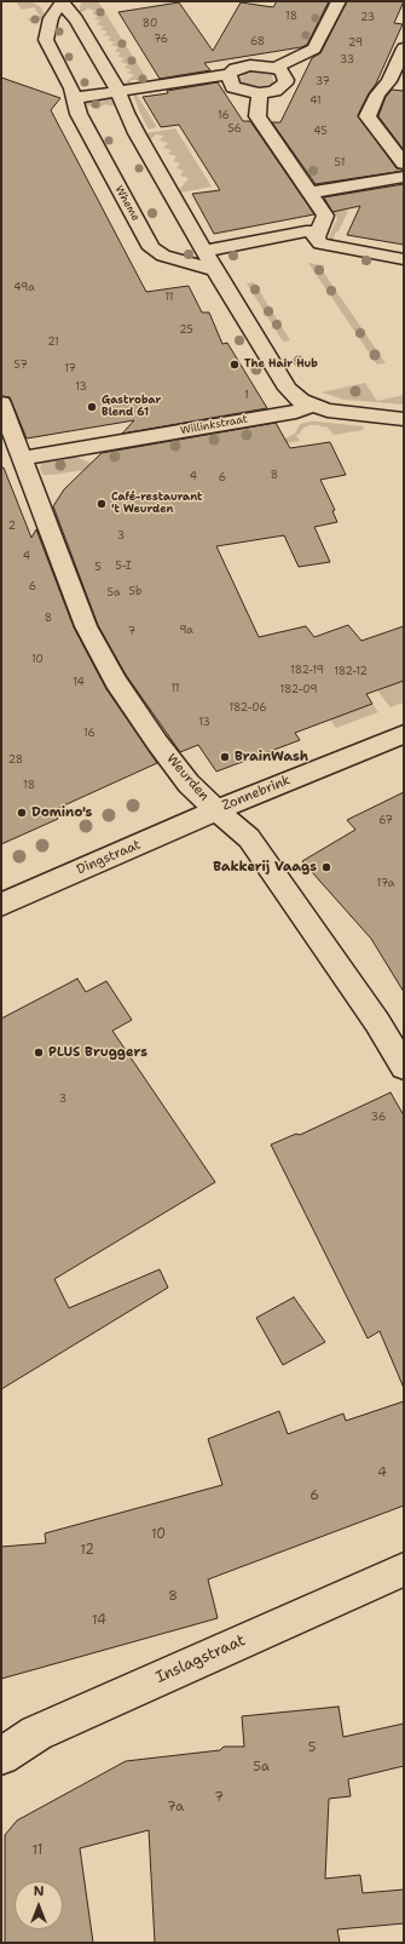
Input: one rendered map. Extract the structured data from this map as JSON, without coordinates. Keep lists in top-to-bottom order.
{
  "streets": {
    "street": [
      "Wheme",
      "Willinkstraat",
      "Weurden",
      "Zonnebrink",
      "Dingstraat",
      "Inslagstraat"
    ]
  },
  "crossings": [
    ["Willinkstraat", "Weurden"],
    ["Weurden", "Zonnebrink"],
    ["Weurden", "Dingstraat"],
    ["Zonnebrink", "Dingstraat"]
  ],
  "places": [
    "The Hair Hub",
    "Gastrobar Blend 61",
    "Café-restaurant 't Weurden",
    "BrainWash",
    "Domino's",
    "Bakkerij Vaags",
    "PLUS Bruggers"
  ],
  "house_numbers": [
    "18",
    "23",
    "80",
    "76",
    "68",
    "29",
    "33",
    "37",
    "41",
    "16",
    "56",
    "45",
    "51",
    "49a",
    "11",
    "25",
    "21",
    "57",
    "17",
    "13",
    "1",
    "8",
    "4",
    "6",
    "2",
    "3",
    "4",
    "5-I",
    "5",
    "6",
    "5b",
    "5a",
    "8",
    "9a",
    "7",
    "10",
    "182-19",
    "182-12",
    "14",
    "11",
    "182-09",
    "182-06",
    "13",
    "16",
    "28",
    "18",
    "67",
    "17a",
    "3",
    "36",
    "4",
    "6",
    "10",
    "12",
    "8",
    "14",
    "5",
    "5a",
    "7",
    "7a",
    "11"
  ],
  "north": "top"
}
